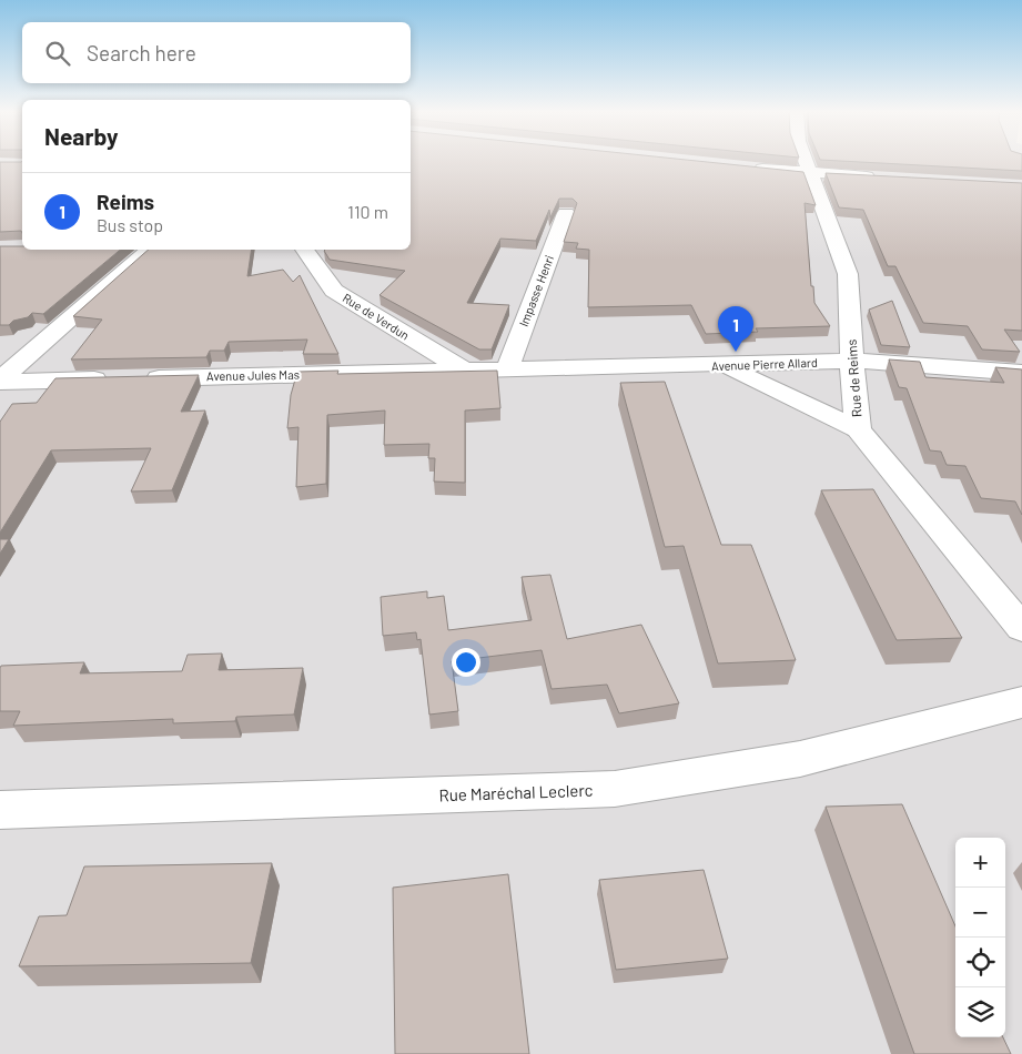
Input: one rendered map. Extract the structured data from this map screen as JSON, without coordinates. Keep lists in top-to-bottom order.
{
  "streets": {
    "street": [
      "Impasse Henri",
      "Rue de Verdun",
      "Avenue Pierre Allard",
      "Avenue Jules Mas",
      "Rue de Reims",
      "Rue Maréchal Leclerc"
    ]
  },
  "crossings": [
    ["Impasse Henri", "Avenue Pierre Allard"],
    ["Impasse Henri", "Avenue Jules Mas"],
    ["Rue de Verdun", "Avenue Jules Mas"],
    ["Avenue Pierre Allard", "Avenue Jules Mas"],
    ["Avenue Pierre Allard", "Rue de Reims"]
  ],
  "page": {
    "search": "Search here",
    "heading": "Nearby",
    "list": [
      {
        "mark": "1",
        "name": "Reims",
        "note": "Bus stop",
        "value": "110 m"
      }
    ],
    "pins": "1",
    "map_buttons": ["+", "−"]
  }
}
